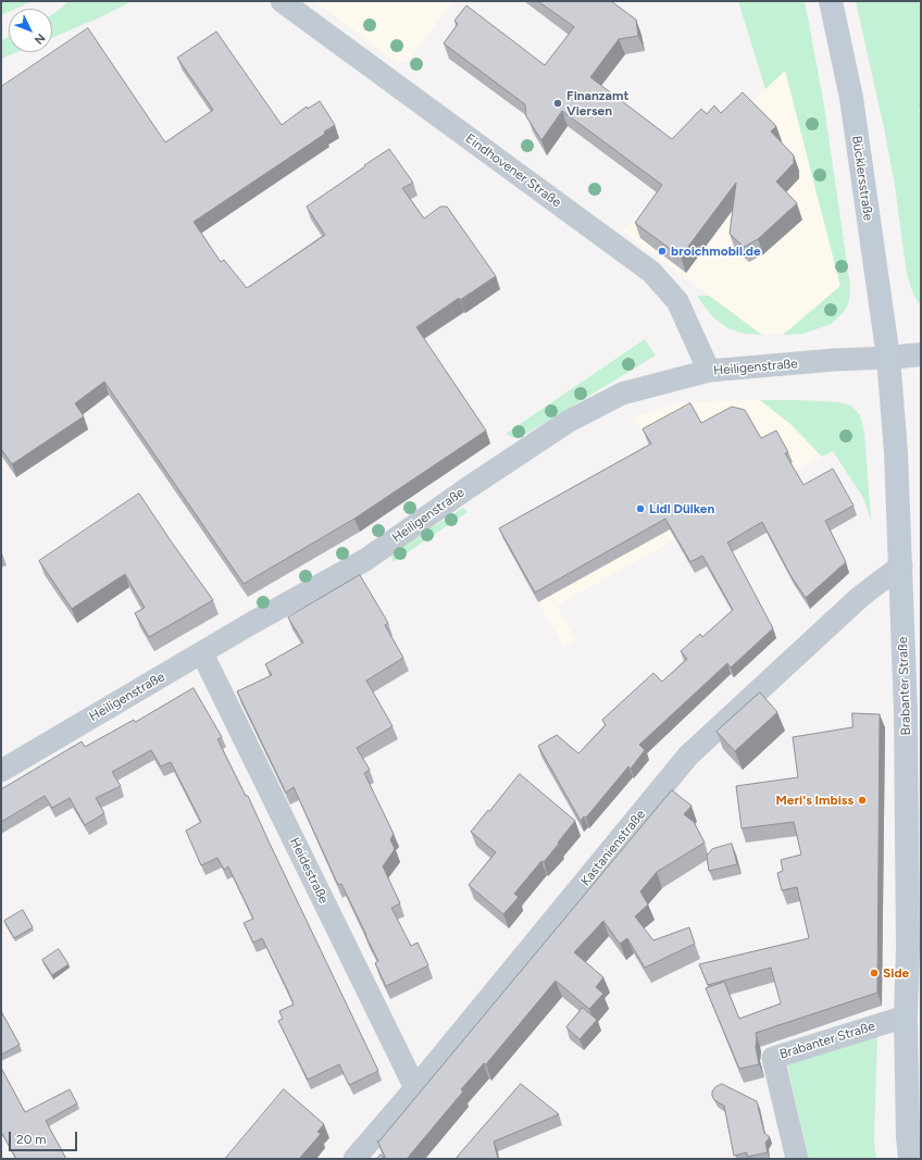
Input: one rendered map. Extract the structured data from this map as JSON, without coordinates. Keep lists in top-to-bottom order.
{
  "streets": {
    "main road": ["Bücklersstraße", "Brabanter Straße"],
    "street": [
      "Eindhovener Straße",
      "Heiligenstraße",
      "Kastanienstraße",
      "Heidestraße"
    ]
  },
  "crossings": [
    ["Eindhovener Straße", "Heiligenstraße"],
    ["Bücklersstraße", "Heiligenstraße"],
    ["Bücklersstraße", "Brabanter Straße"],
    ["Heiligenstraße", "Brabanter Straße"],
    ["Heiligenstraße", "Heidestraße"],
    ["Brabanter Straße", "Kastanienstraße"],
    ["Kastanienstraße", "Heidestraße"]
  ],
  "places": [
    "Finanzamt Viersen",
    "broichmobil.de",
    "Lidl Dülken",
    "Meri's Imbiss",
    "Side"
  ],
  "scale_bar": "20 m",
  "north": "bottom right"
}
